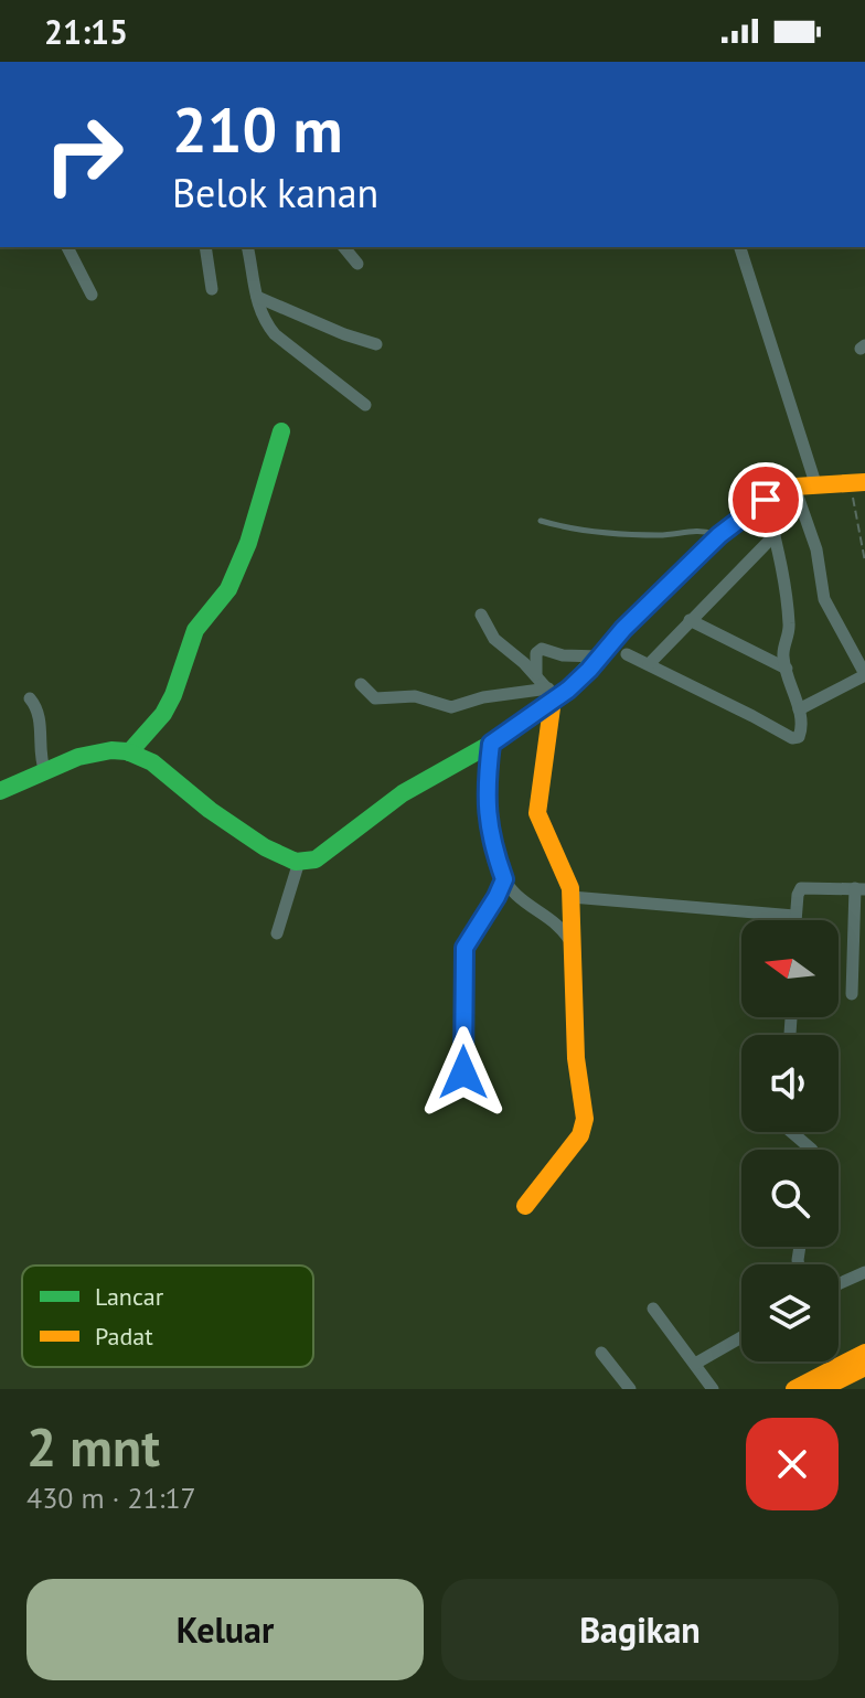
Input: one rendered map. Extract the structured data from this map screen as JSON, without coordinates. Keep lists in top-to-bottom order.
{
  "legend": ["Lancar", "Padat"],
  "north": "left",
  "page": {
    "status": "21:15",
    "turn": ["210 m", "Belok kanan"],
    "heading": ["2 mnt", "430 m · 21:17"],
    "buttons": ["Keluar", "Bagikan"]
  }
}
